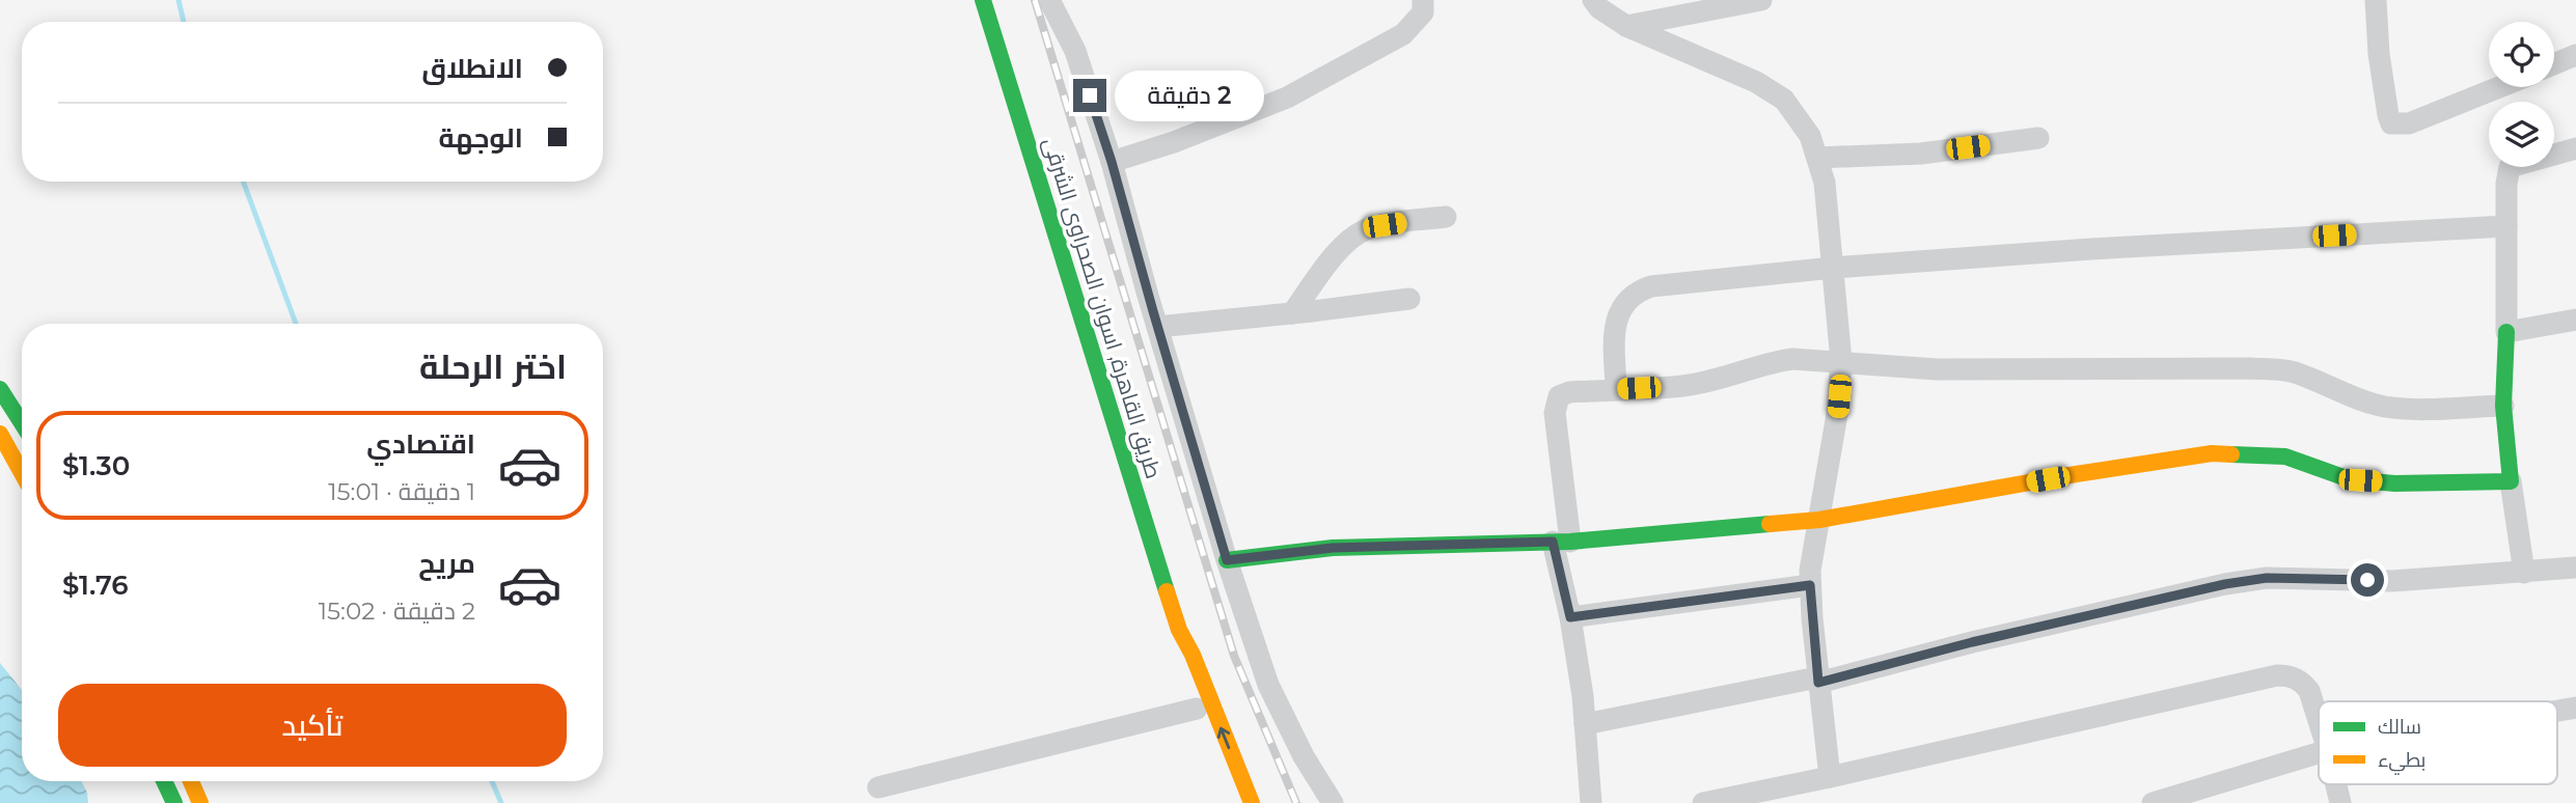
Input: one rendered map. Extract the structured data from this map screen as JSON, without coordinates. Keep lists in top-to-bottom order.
{
  "streets": {
    "main road": ["طريق القاهرة, اسوان الصحراوى الشرقى"]
  },
  "legend": ["سالك", "بطيء"],
  "page": {
    "banner": ["الانطلاق", "الوجهة"],
    "bubble": "2 دقيقة",
    "heading": "اختر الرحلة",
    "list": [
      {
        "name": "اقتصادي",
        "note": "1 دقيقة · 15:01",
        "value": "$1.30"
      },
      {
        "name": "مريح",
        "note": "2 دقيقة · 15:02",
        "value": "$1.76"
      }
    ],
    "buttons": "تأكيد"
  }
}
